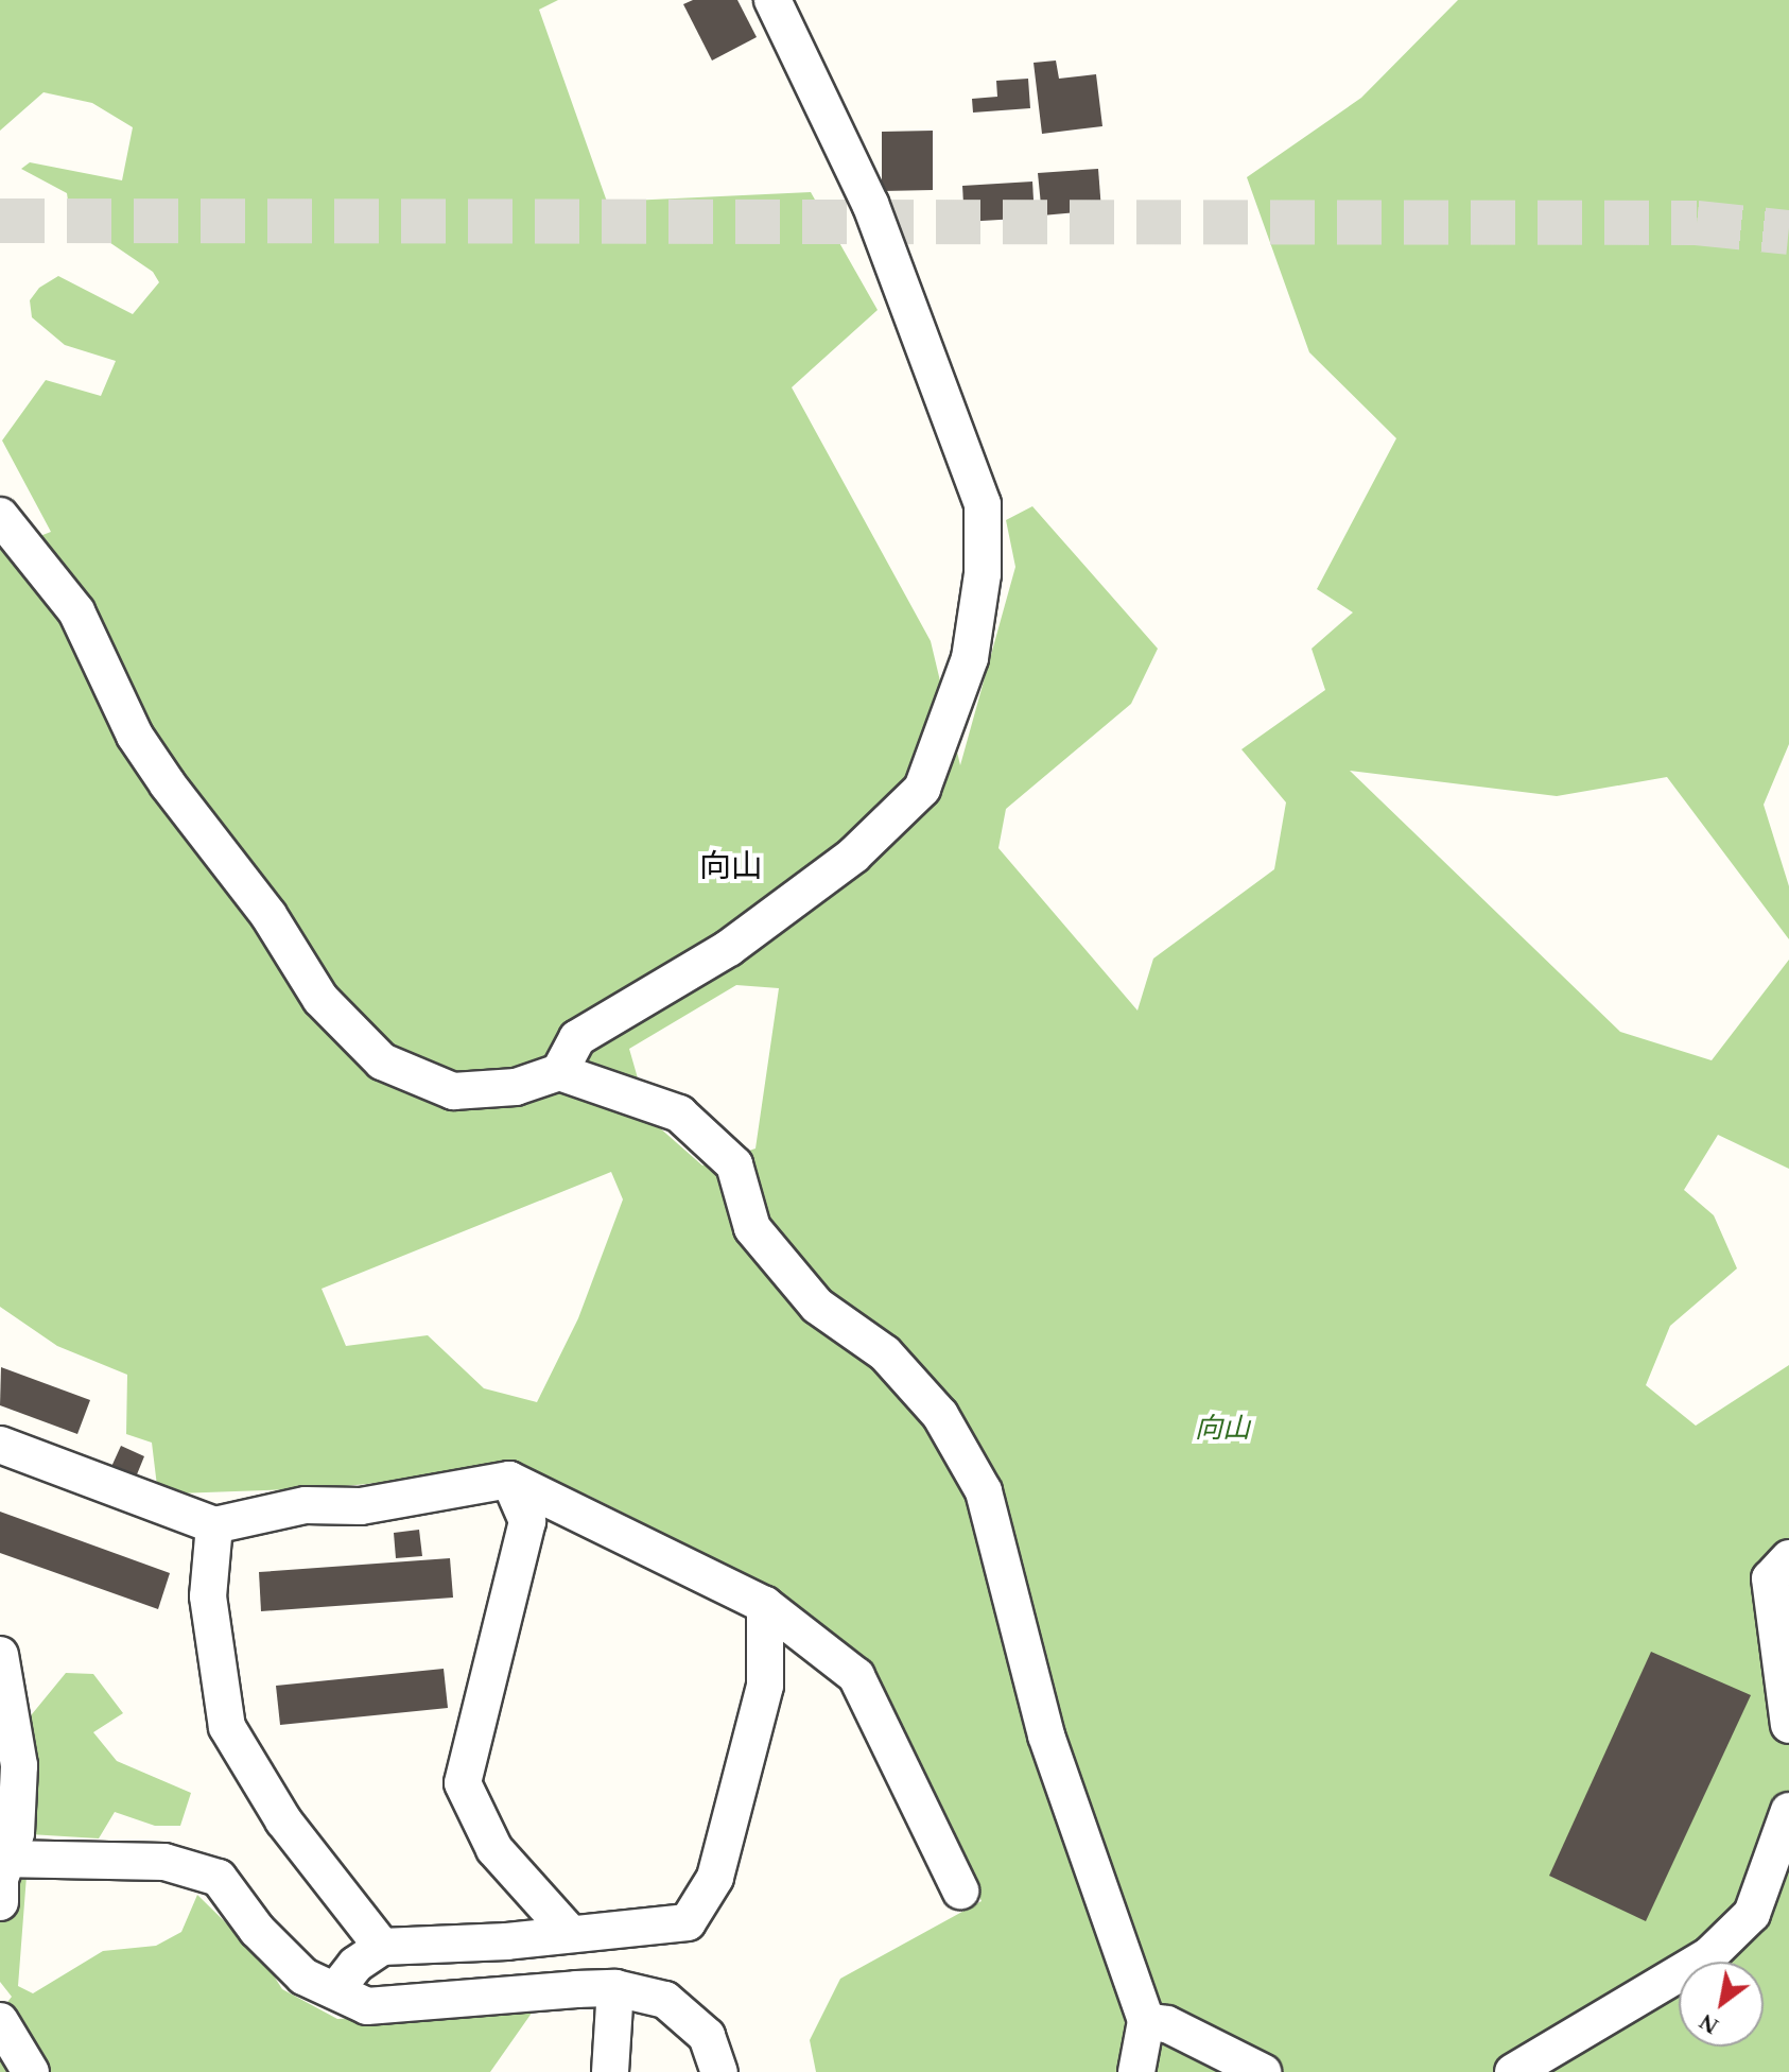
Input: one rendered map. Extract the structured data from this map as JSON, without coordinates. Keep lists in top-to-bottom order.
{
  "districts": ["向山"],
  "parks": ["向山"],
  "north": "bottom left"
}
